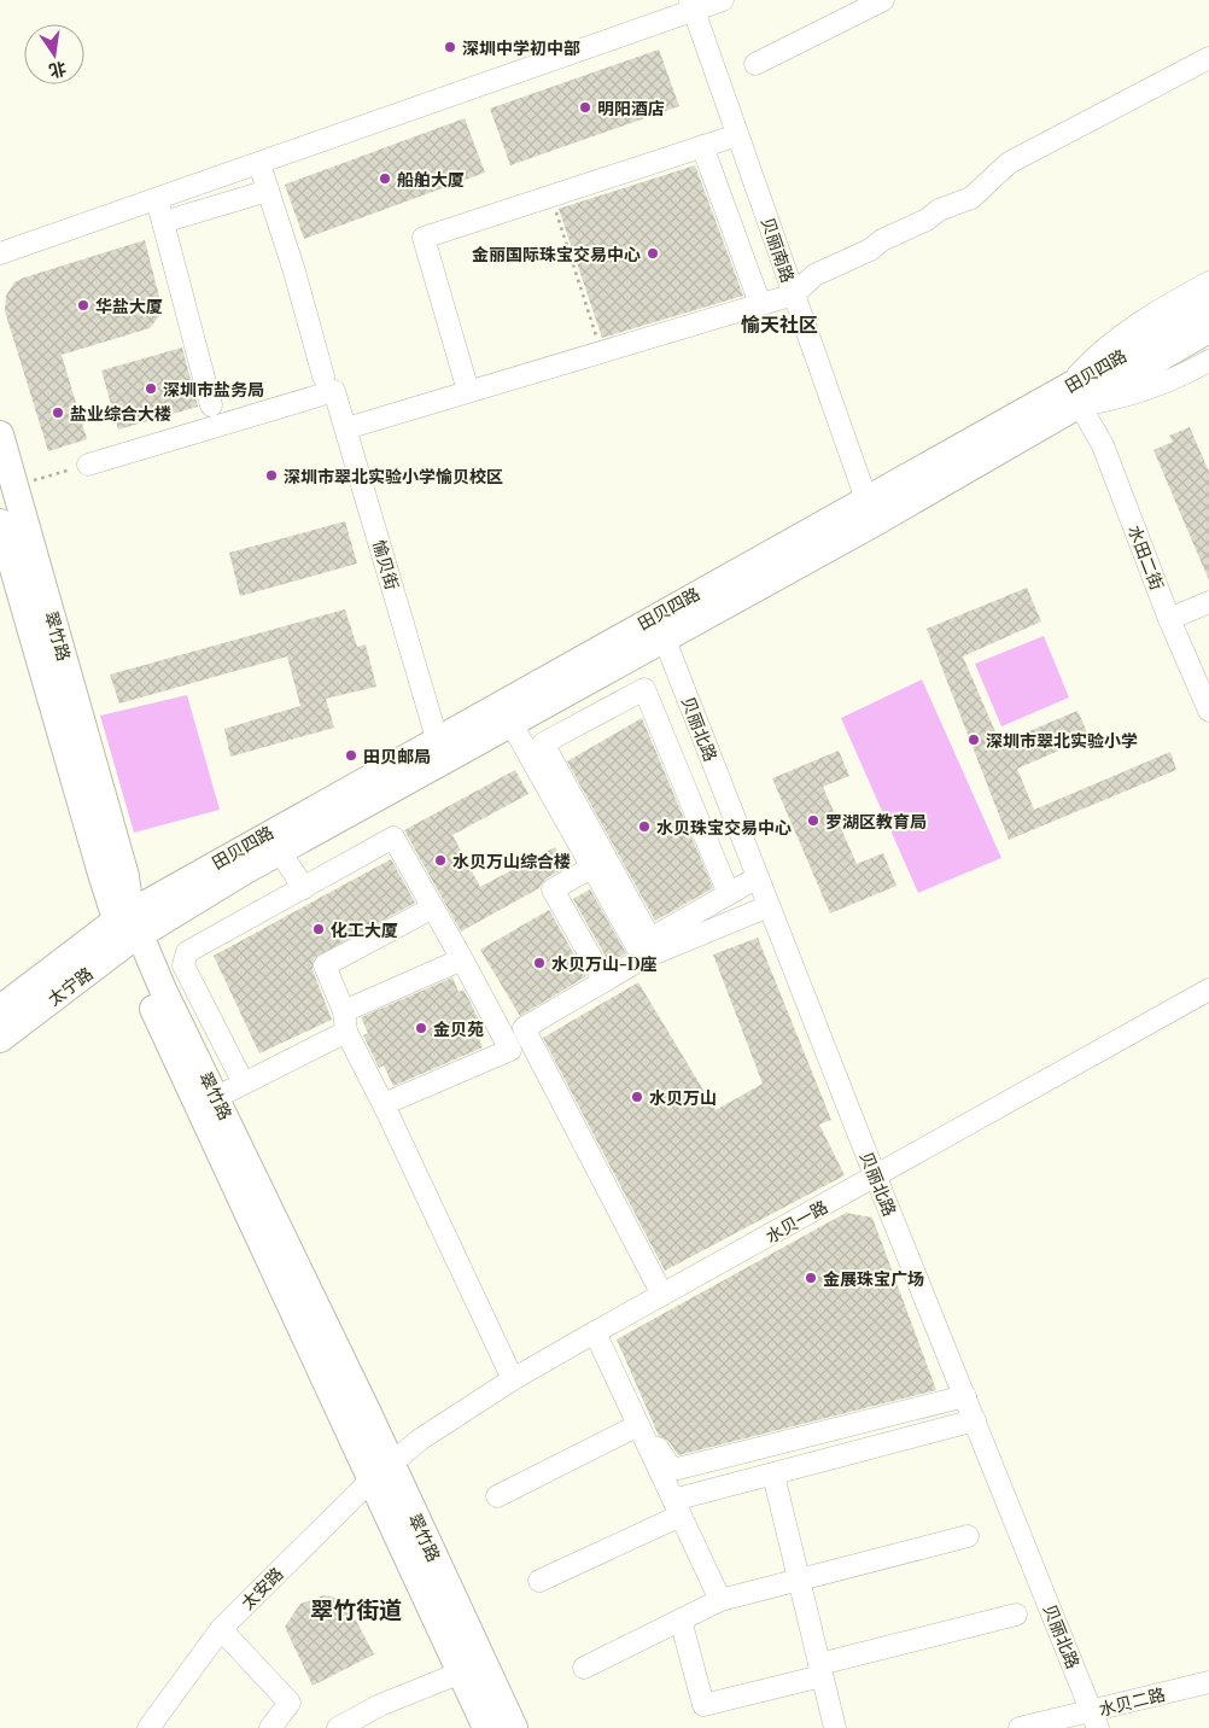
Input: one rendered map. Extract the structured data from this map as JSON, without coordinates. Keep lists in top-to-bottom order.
{
  "streets": {
    "main road": ["田贝四路", "翠竹路", "太宁路"],
    "street": [
      "贝丽南路",
      "水田二街",
      "愉贝街",
      "贝丽北路",
      "水贝一路",
      "太安路",
      "水贝二路"
    ]
  },
  "crossings": [
    ["贝丽南路", "田贝四路"],
    ["田贝四路", "水田二街"],
    ["田贝四路", "愉贝街"],
    ["田贝四路", "翠竹路"],
    ["田贝四路", "贝丽北路"],
    ["田贝四路", "太宁路"],
    ["翠竹路", "太宁路"],
    ["翠竹路", "水贝一路"],
    ["翠竹路", "太安路"],
    ["贝丽北路", "水贝一路"],
    ["贝丽北路", "水贝二路"],
    ["水贝一路", "太安路"]
  ],
  "districts": ["愉天社区", "翠竹街道"],
  "places": [
    "深圳中学初中部",
    "明阳酒店",
    "船舶大厦",
    "金丽国际珠宝交易中心",
    "华盐大厦",
    "深圳市盐务局",
    "盐业综合大楼",
    "深圳市翠北实验小学愉贝校区",
    "深圳市翠北实验小学",
    "田贝邮局",
    "罗湖区教育局",
    "水贝珠宝交易中心",
    "水贝万山综合楼",
    "化工大厦",
    "水贝万山-D座",
    "金贝苑",
    "水贝万山",
    "金展珠宝广场"
  ],
  "north": "bottom"
}
